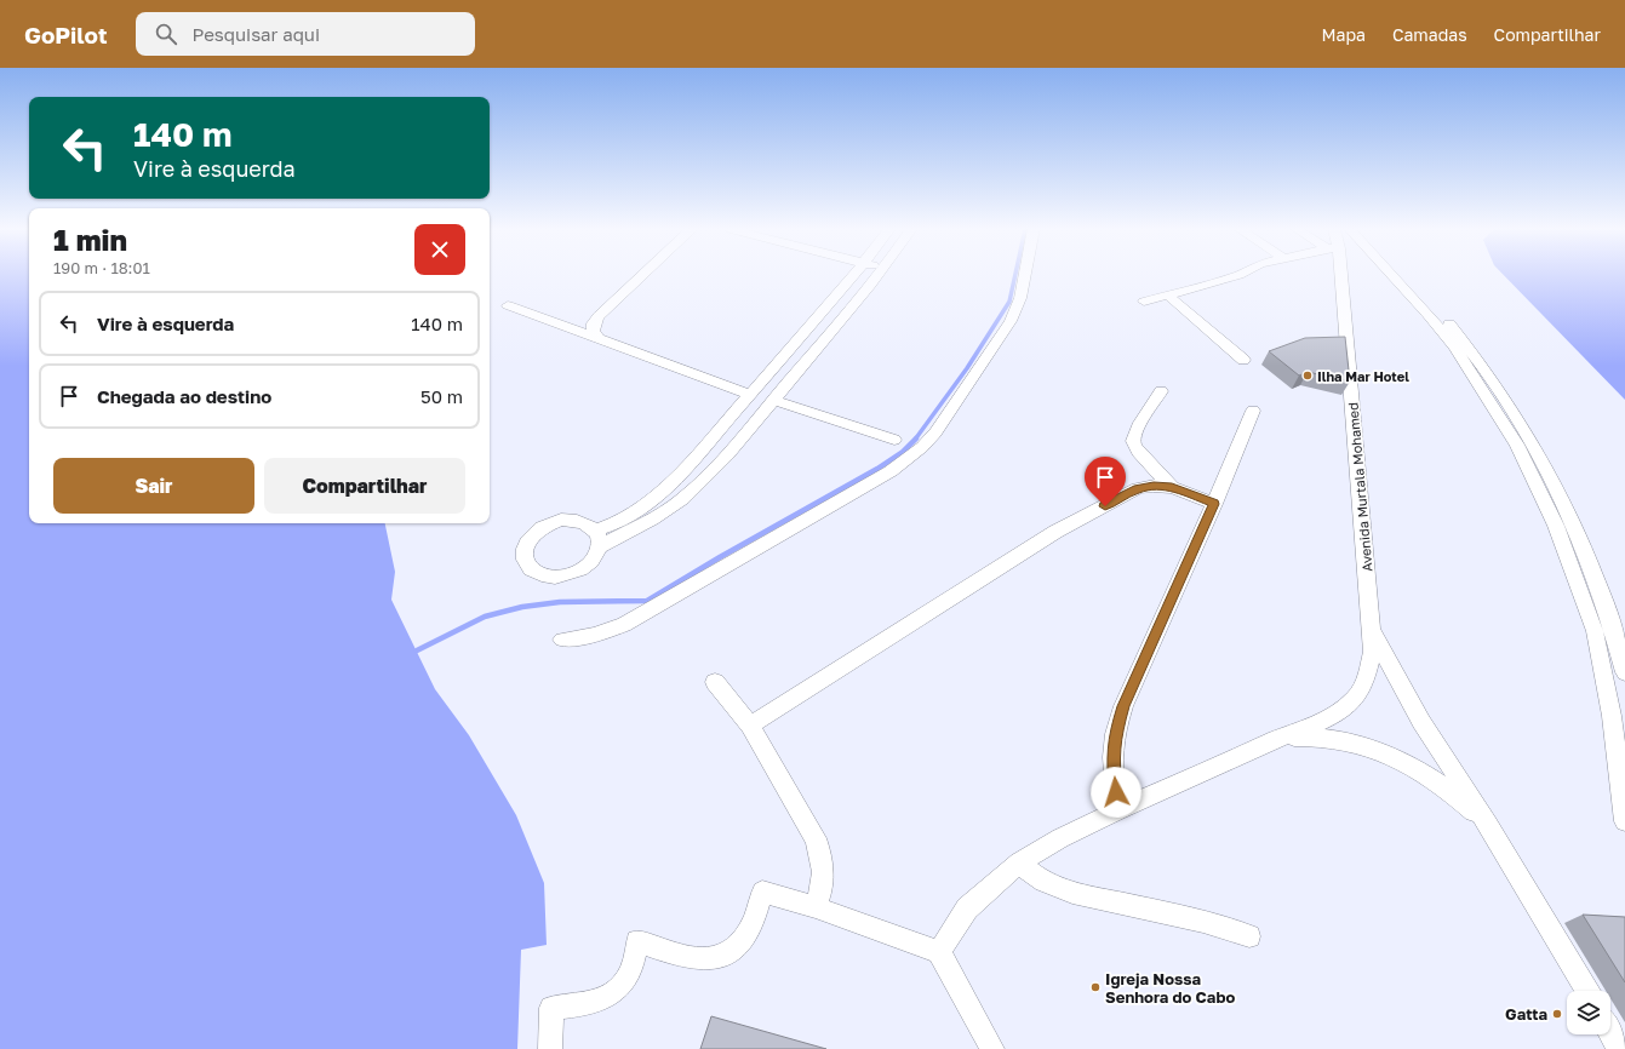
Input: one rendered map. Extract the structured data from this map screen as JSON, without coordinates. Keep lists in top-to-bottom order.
{
  "streets": {
    "street": ["Avenida Murtala Mohamed"]
  },
  "places": ["Ilha Mar Hotel", "Igreja Nossa Senhora do Cabo", "Gatta"],
  "page": {
    "header": "GoPilot",
    "search": "Pesquisar aqui",
    "nav": ["Mapa", "Camadas", "Compartilhar"],
    "turn": ["140 m", "Vire à esquerda"],
    "heading": ["1 min", "190 m · 18:01"],
    "list": [
      {
        "name": "Vire à esquerda",
        "value": "140 m"
      },
      {
        "name": "Chegada ao destino",
        "value": "50 m"
      }
    ],
    "buttons": ["Sair", "Compartilhar"]
  }
}
